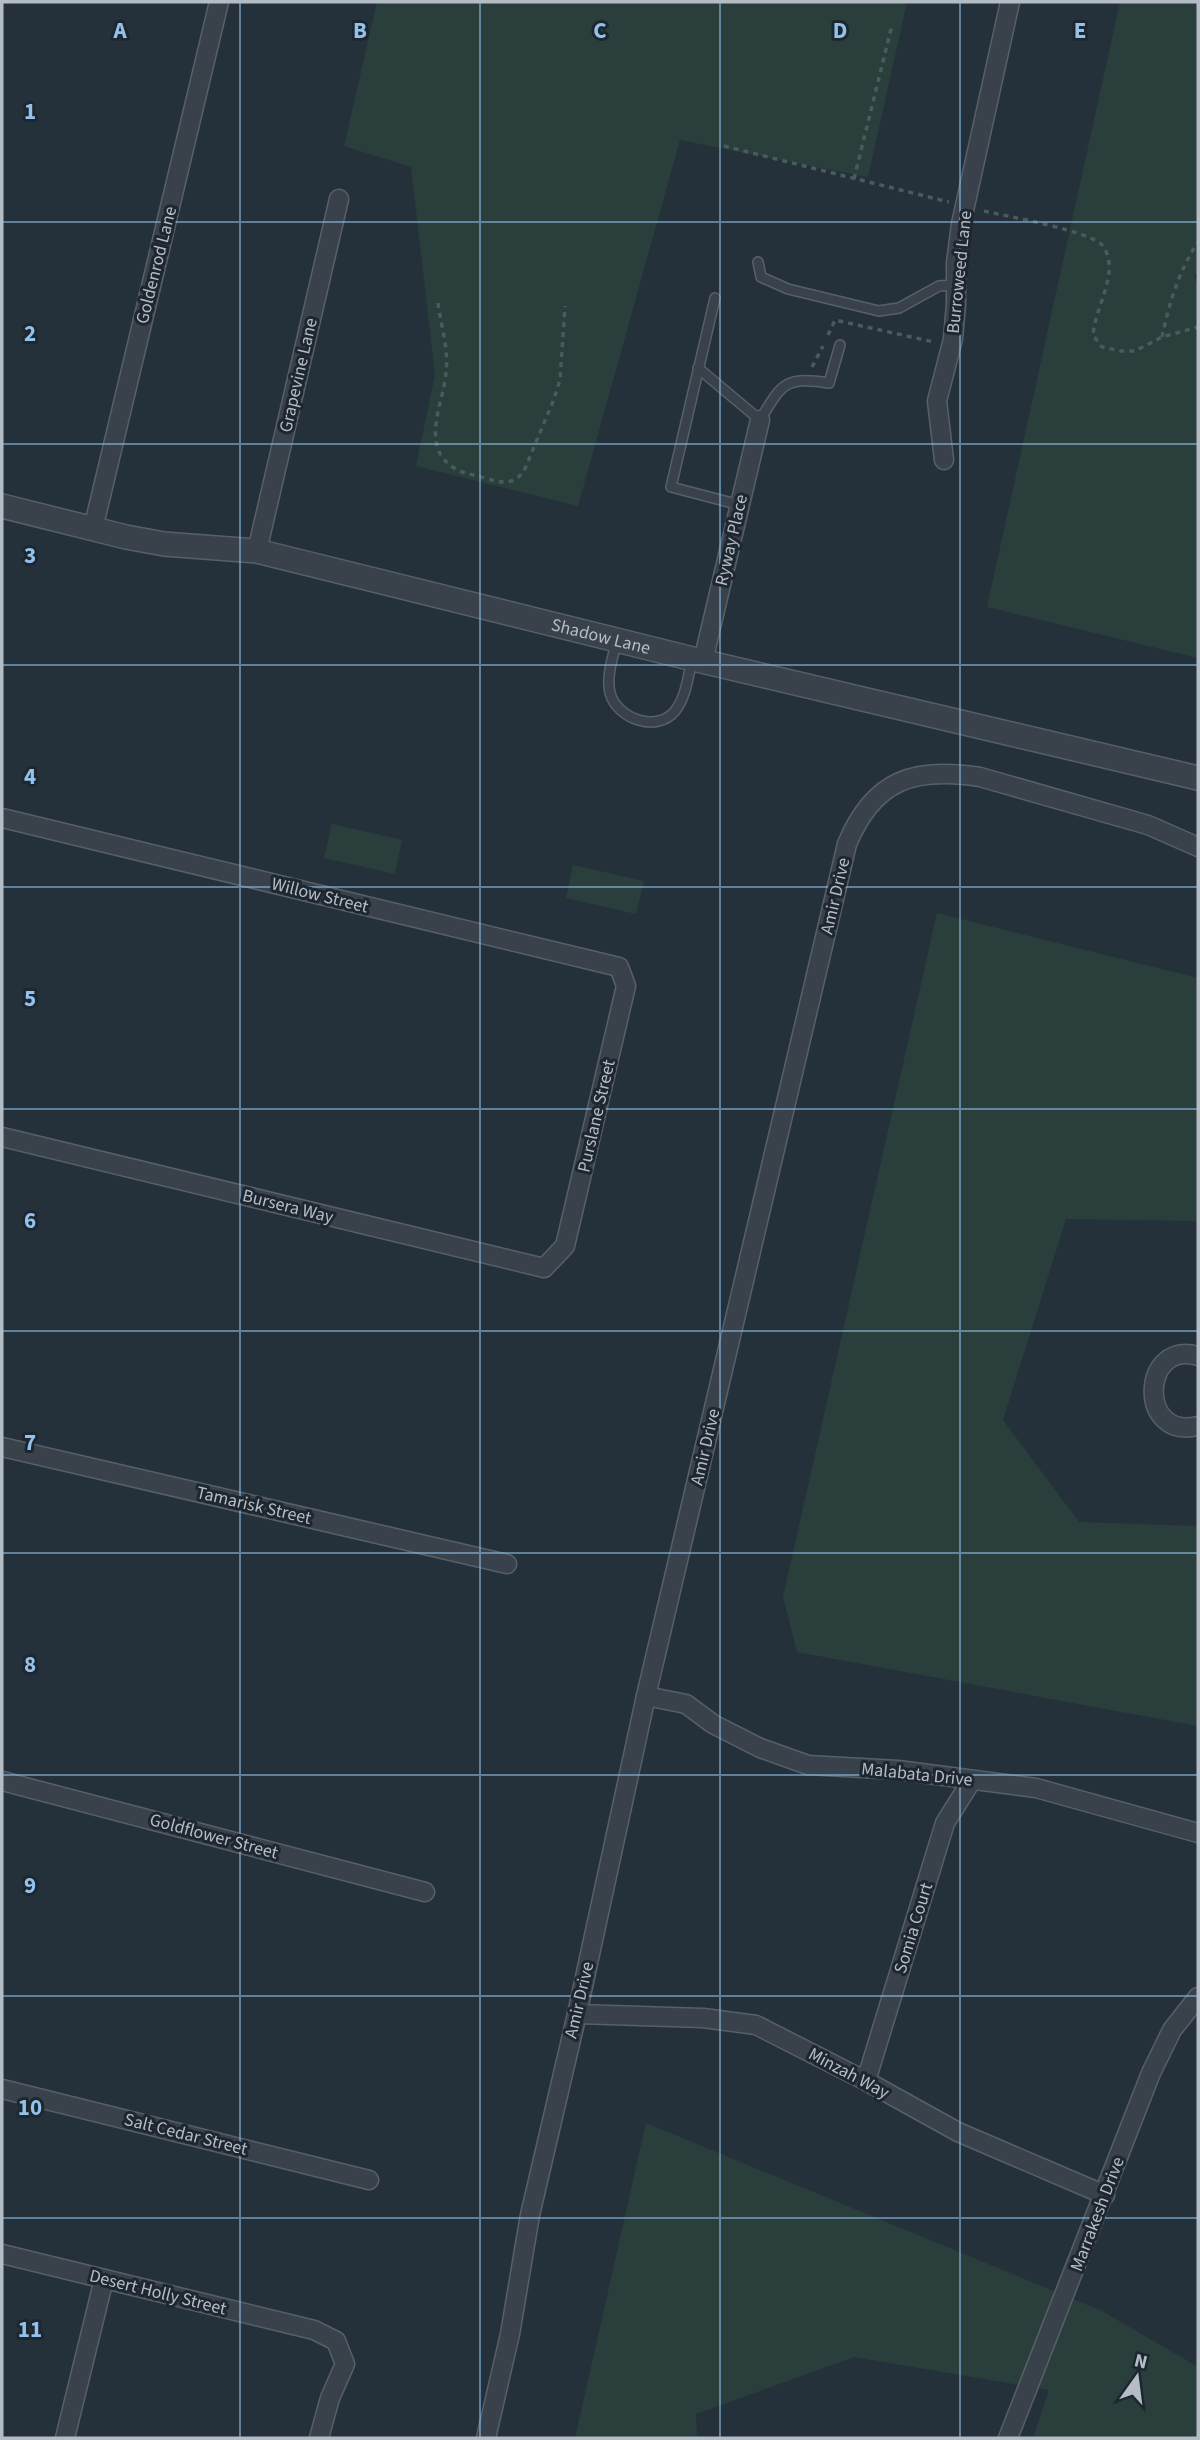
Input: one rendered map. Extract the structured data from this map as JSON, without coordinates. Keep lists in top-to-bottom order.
{
  "streets": {
    "street": [
      "Goldenrod Lane",
      "Burroweed Lane",
      "Grapevine Lane",
      "Ryway Place",
      "Shadow Lane",
      "Willow Street",
      "Amir Drive",
      "Purslane Street",
      "Bursera Way",
      "Tamarisk Street",
      "Malabata Drive",
      "Goldflower Street",
      "Somia Court",
      "Minzah Way",
      "Salt Cedar Street",
      "Marrakesh Drive",
      "Desert Holly Street"
    ]
  },
  "crossings": [
    ["Goldenrod Lane", "Shadow Lane"],
    ["Grapevine Lane", "Shadow Lane"],
    ["Ryway Place", "Shadow Lane"],
    ["Willow Street", "Purslane Street"],
    ["Amir Drive", "Malabata Drive"],
    ["Amir Drive", "Minzah Way"],
    ["Purslane Street", "Bursera Way"],
    ["Malabata Drive", "Somia Court"],
    ["Somia Court", "Minzah Way"],
    ["Minzah Way", "Marrakesh Drive"]
  ],
  "north": "top",
  "grid": {
    "columns": [
      "A",
      "B",
      "C",
      "D",
      "E"
    ],
    "rows": [
      "1",
      "2",
      "3",
      "4",
      "5",
      "6",
      "7",
      "8",
      "9",
      "10",
      "11"
    ]
  }
}
